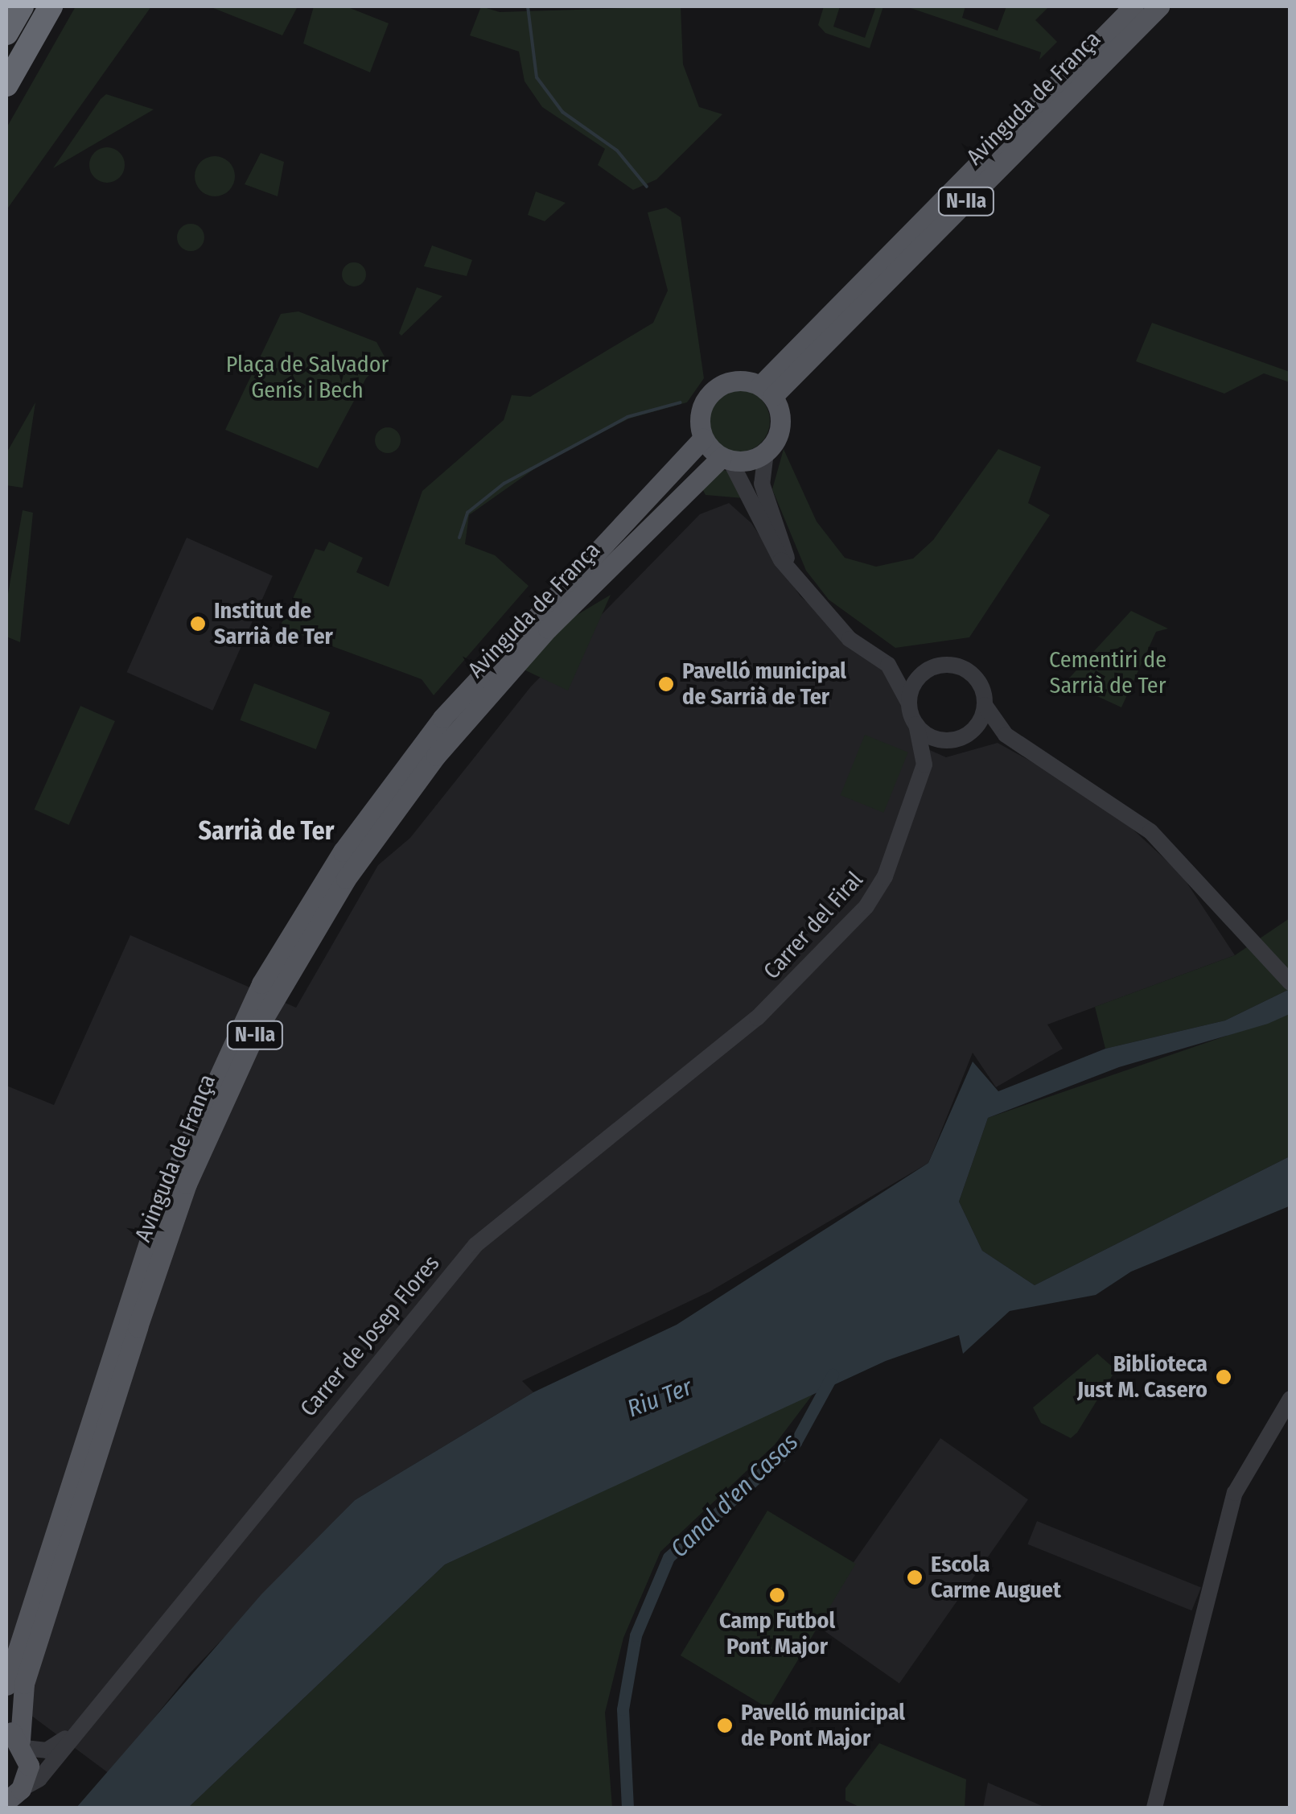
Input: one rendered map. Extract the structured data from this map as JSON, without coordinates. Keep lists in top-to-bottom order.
{
  "streets": {
    "main road": ["Avinguda de França", "N-IIa"],
    "street": ["Carrer del Firal", "Carrer de Josep Flores"]
  },
  "crossings": [
    ["Avinguda de França", "N-IIa"],
    ["Avinguda de França", "Carrer de Josep Flores"],
    ["N-IIa", "Carrer de Josep Flores"],
    ["Carrer del Firal", "Carrer de Josep Flores"]
  ],
  "districts": ["Sarrià de Ter"],
  "water": ["Riu Ter", "Canal d'en Casas"],
  "parks": ["Plaça de Salvador Genís i Bech", "Cementiri de Sarrià de Ter"],
  "places": [
    "Institut de Sarrià de Ter",
    "Pavelló municipal de Sarrià de Ter",
    "Biblioteca Just M. Casero",
    "Escola Carme Auguet",
    "Camp Futbol Pont Major",
    "Pavelló municipal de Pont Major"
  ]
}
